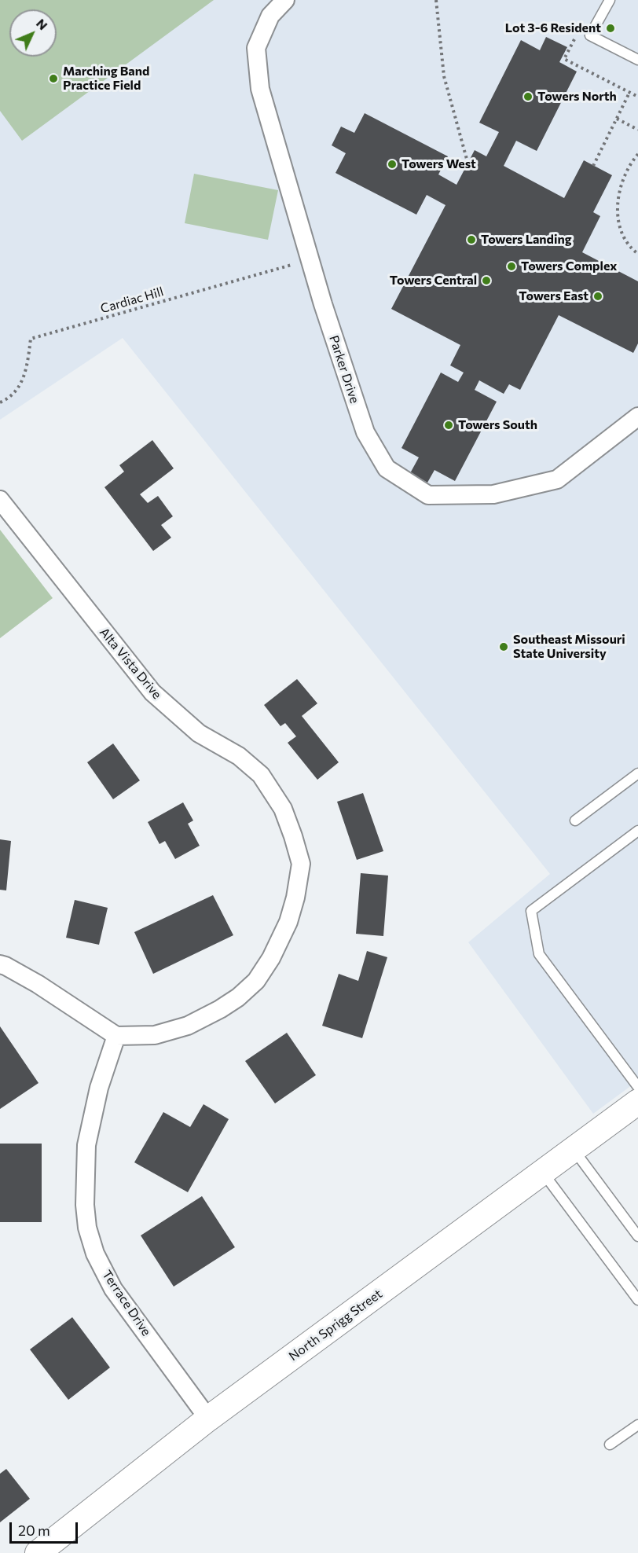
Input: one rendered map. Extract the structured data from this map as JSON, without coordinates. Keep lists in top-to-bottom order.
{
  "streets": {
    "main road": ["North Sprigg Street"],
    "street": ["Parker Drive", "Alta Vista Drive", "Terrace Drive"],
    "path": ["Cardiac Hill"]
  },
  "crossings": [
    ["Cardiac Hill", "Parker Drive"],
    ["Alta Vista Drive", "Terrace Drive"],
    ["Terrace Drive", "North Sprigg Street"]
  ],
  "places": [
    "Lot 3-6 Resident",
    "Marching Band Practice Field",
    "Towers North",
    "Towers West",
    "Towers Landing",
    "Towers Complex",
    "Towers Central",
    "Towers East",
    "Towers South",
    "Southeast Missouri State University"
  ],
  "scale_bar": "20 m",
  "north": "top right"
}
